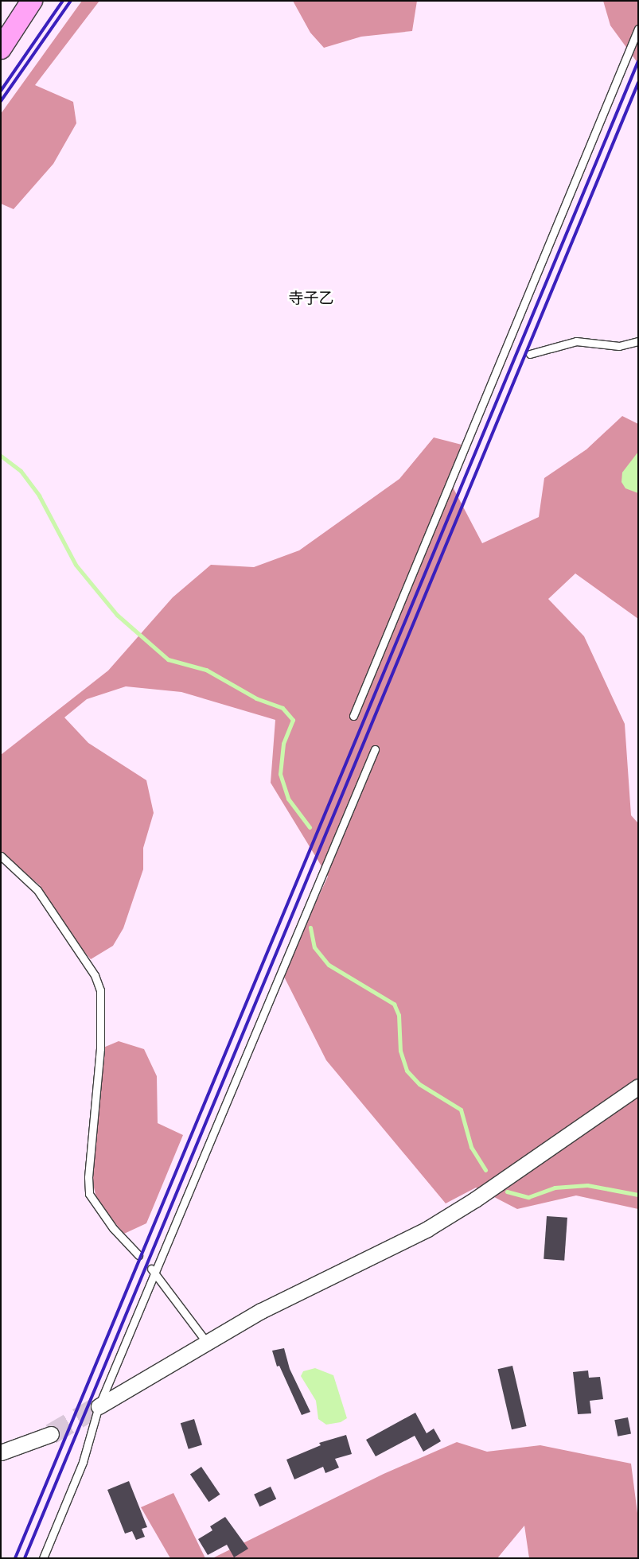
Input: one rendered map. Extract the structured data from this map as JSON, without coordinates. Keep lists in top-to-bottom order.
{
  "districts": ["寺子乙"]
}
